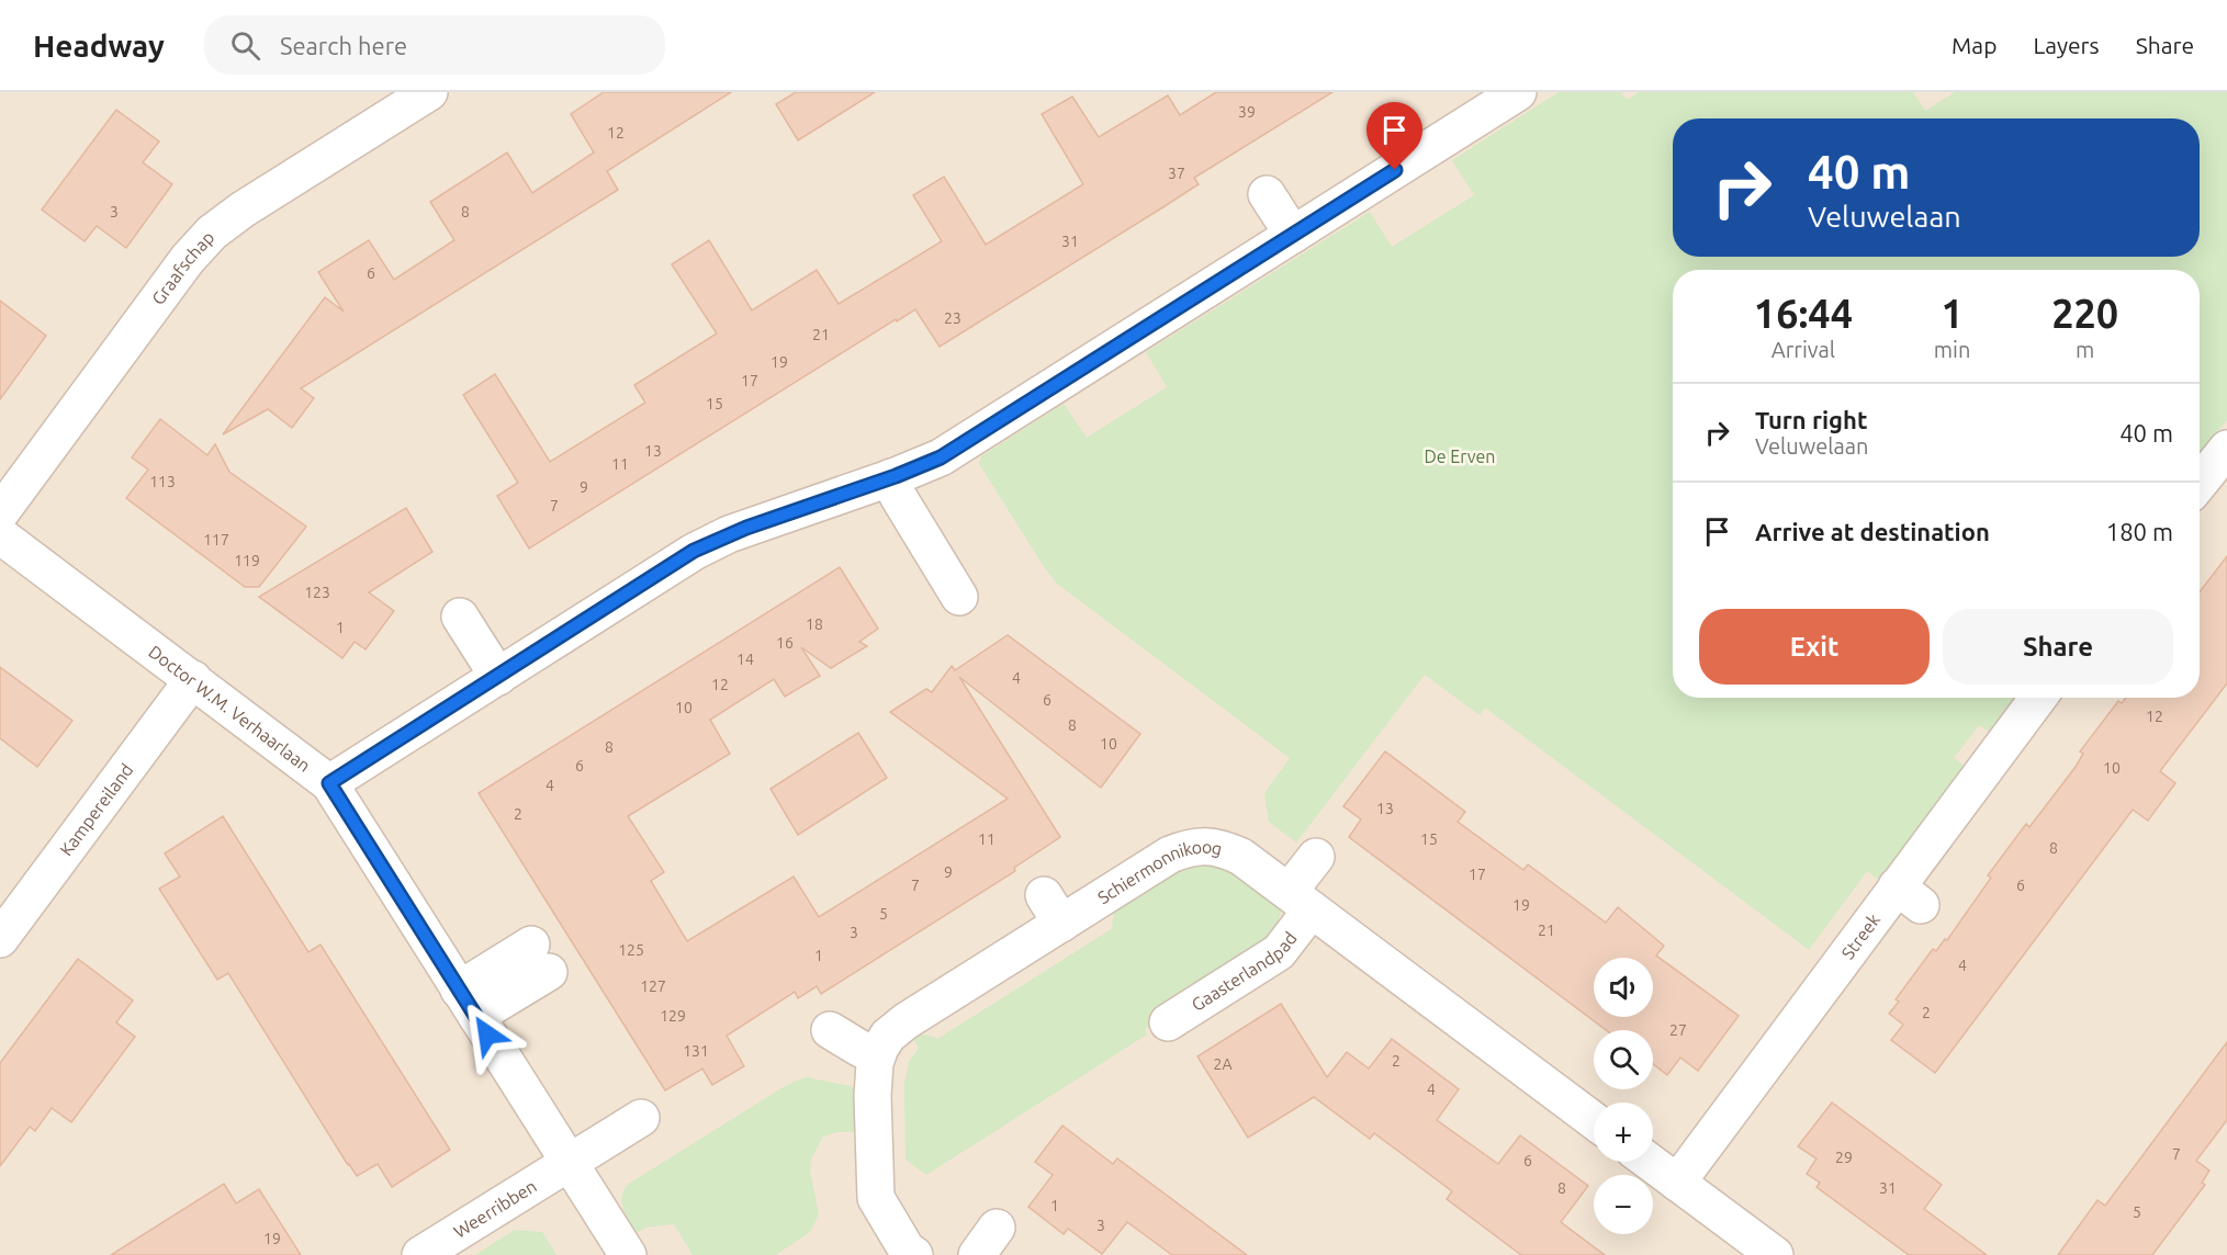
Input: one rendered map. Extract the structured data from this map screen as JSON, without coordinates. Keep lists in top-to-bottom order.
{
  "streets": {
    "street": [
      "Graafschap",
      "Doctor W.M. Verhaarlaan",
      "Kampereiland",
      "Schiermonnikoog",
      "Streek",
      "Gaasterlandpad",
      "Weerribben"
    ]
  },
  "crossings": [
    ["Doctor W.M. Verhaarlaan", "Kampereiland"],
    ["Doctor W.M. Verhaarlaan", "Weerribben"],
    ["Schiermonnikoog", "Gaasterlandpad"]
  ],
  "parks": ["De Erven"],
  "house_numbers": [
    "39",
    "12",
    "37",
    "3",
    "8",
    "31",
    "6",
    "23",
    "21",
    "19",
    "17",
    "15",
    "13",
    "11",
    "113",
    "9",
    "7",
    "117",
    "119",
    "123",
    "18",
    "1",
    "16",
    "14",
    "4",
    "12",
    "6",
    "10",
    "12",
    "8",
    "10",
    "8",
    "6",
    "10",
    "4",
    "13",
    "2",
    "11",
    "15",
    "8",
    "9",
    "17",
    "7",
    "6",
    "19",
    "5",
    "21",
    "3",
    "125",
    "1",
    "4",
    "127",
    "2",
    "129",
    "27",
    "131",
    "2",
    "2A",
    "4",
    "7",
    "29",
    "6",
    "8",
    "31",
    "1",
    "5",
    "3",
    "19"
  ],
  "page": {
    "header": "Headway",
    "search": "Search here",
    "nav": ["Map", "Layers", "Share"],
    "turn": ["40 m", "Veluwelaan"],
    "eta": [
      "16:44",
      "Arrival",
      "1",
      "min",
      "220",
      "m"
    ],
    "list": [
      {
        "name": "Turn right",
        "note": "Veluwelaan",
        "value": "40 m"
      },
      {
        "name": "Arrive at destination",
        "value": "180 m"
      }
    ],
    "buttons": ["Exit", "Share"],
    "map_buttons": ["+", "−"]
  }
}
